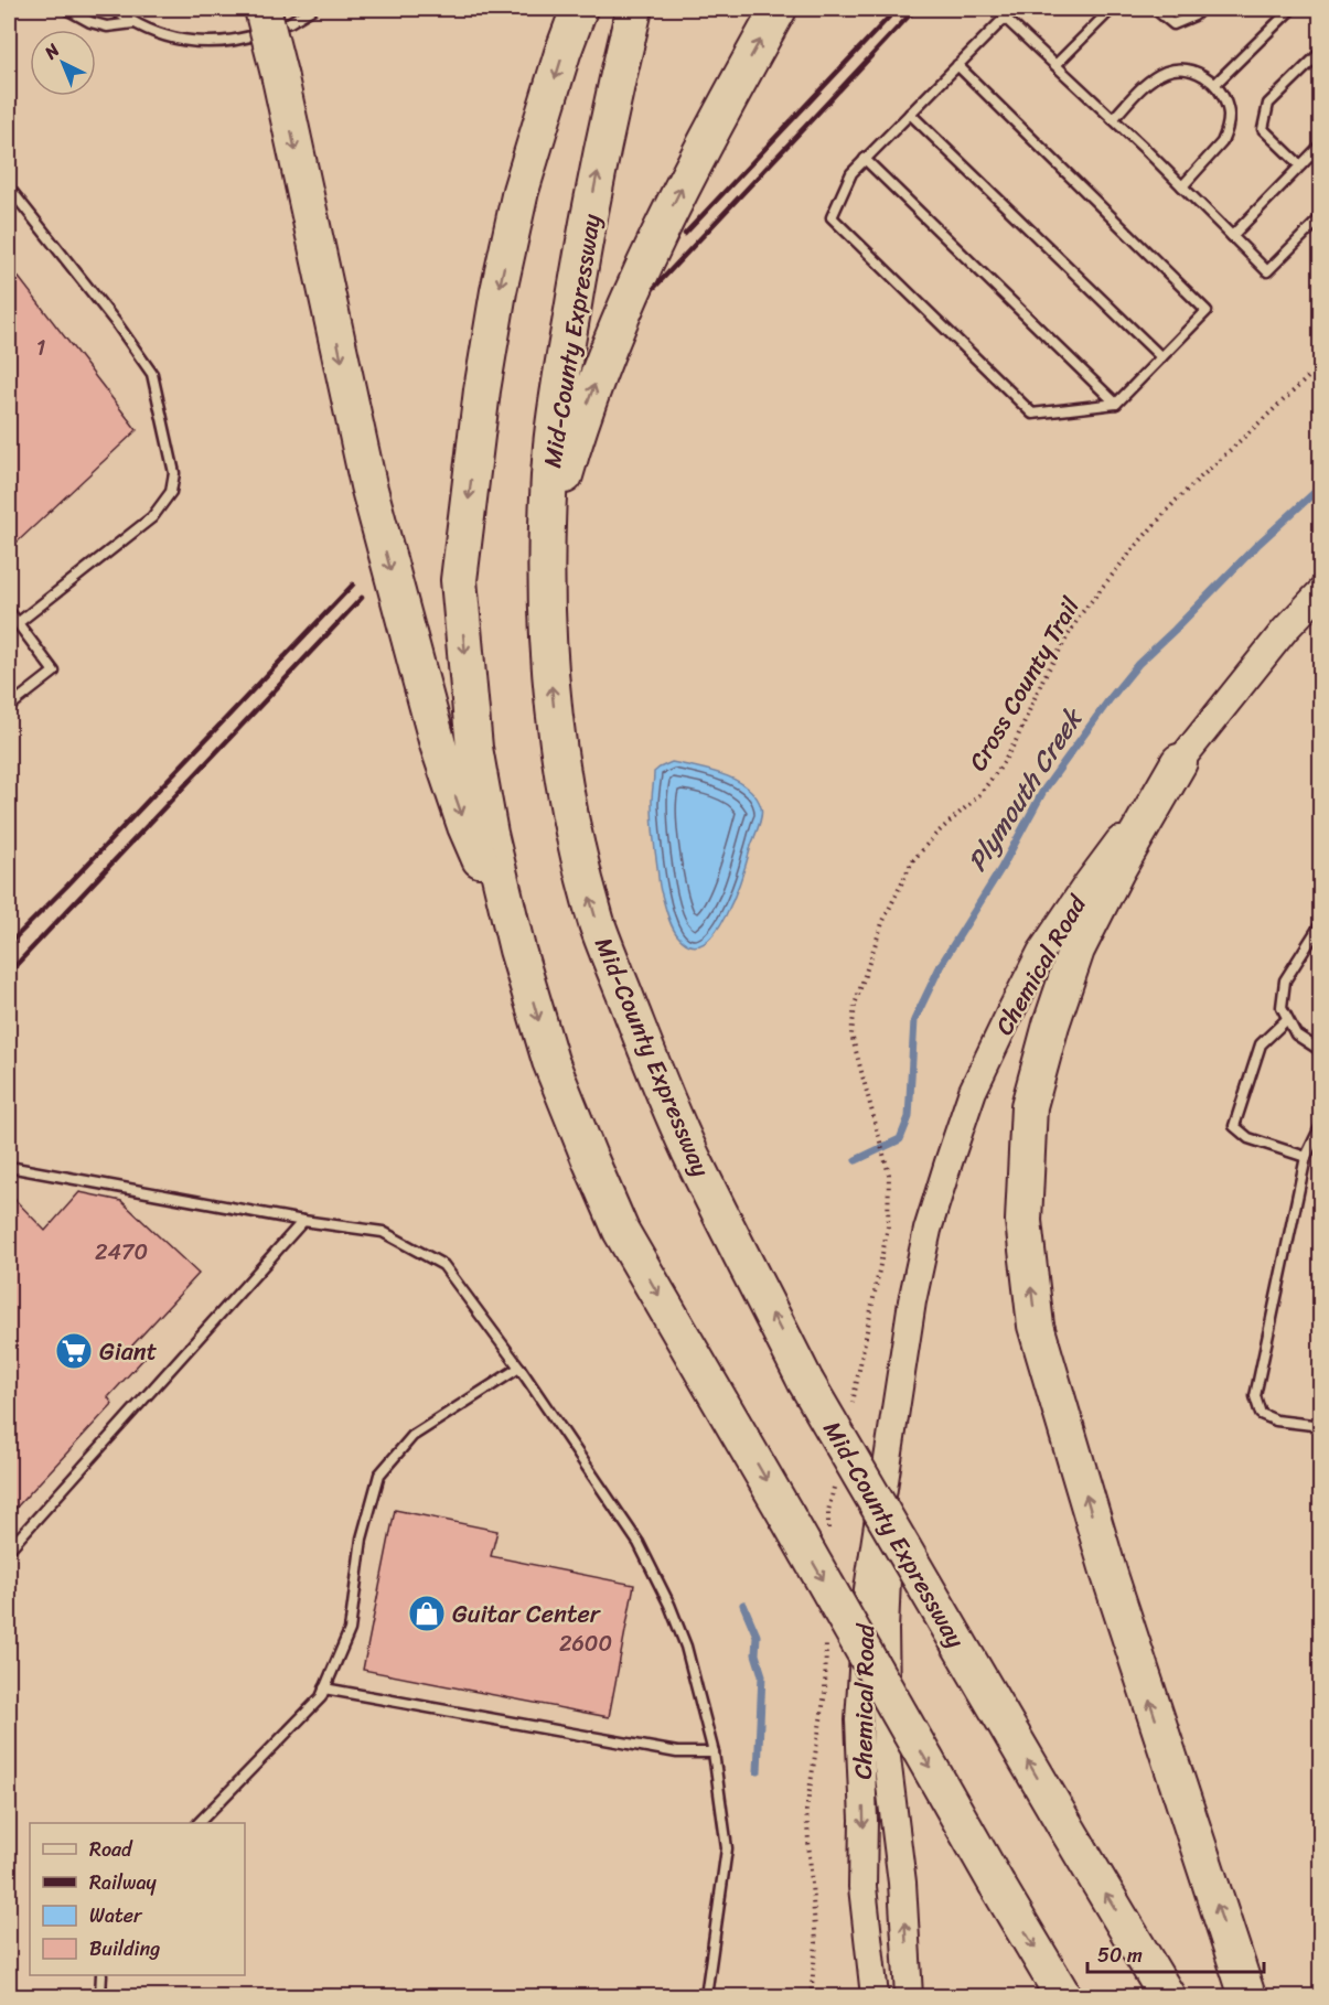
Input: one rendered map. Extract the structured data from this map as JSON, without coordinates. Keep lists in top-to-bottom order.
{
  "streets": {
    "highway": ["Mid-County Expressway"],
    "main road": ["Chemical Road"],
    "path": ["Cross County Trail"]
  },
  "water": ["Plymouth Creek"],
  "places": {
    "supermarket": ["Giant"],
    "shop": ["Guitar Center"]
  },
  "house_numbers": ["1", "2470", "2600"],
  "legend": [
    "Road",
    "Railway",
    "Water",
    "Building"
  ],
  "scale_bar": "50 m",
  "north": "top left"
}
